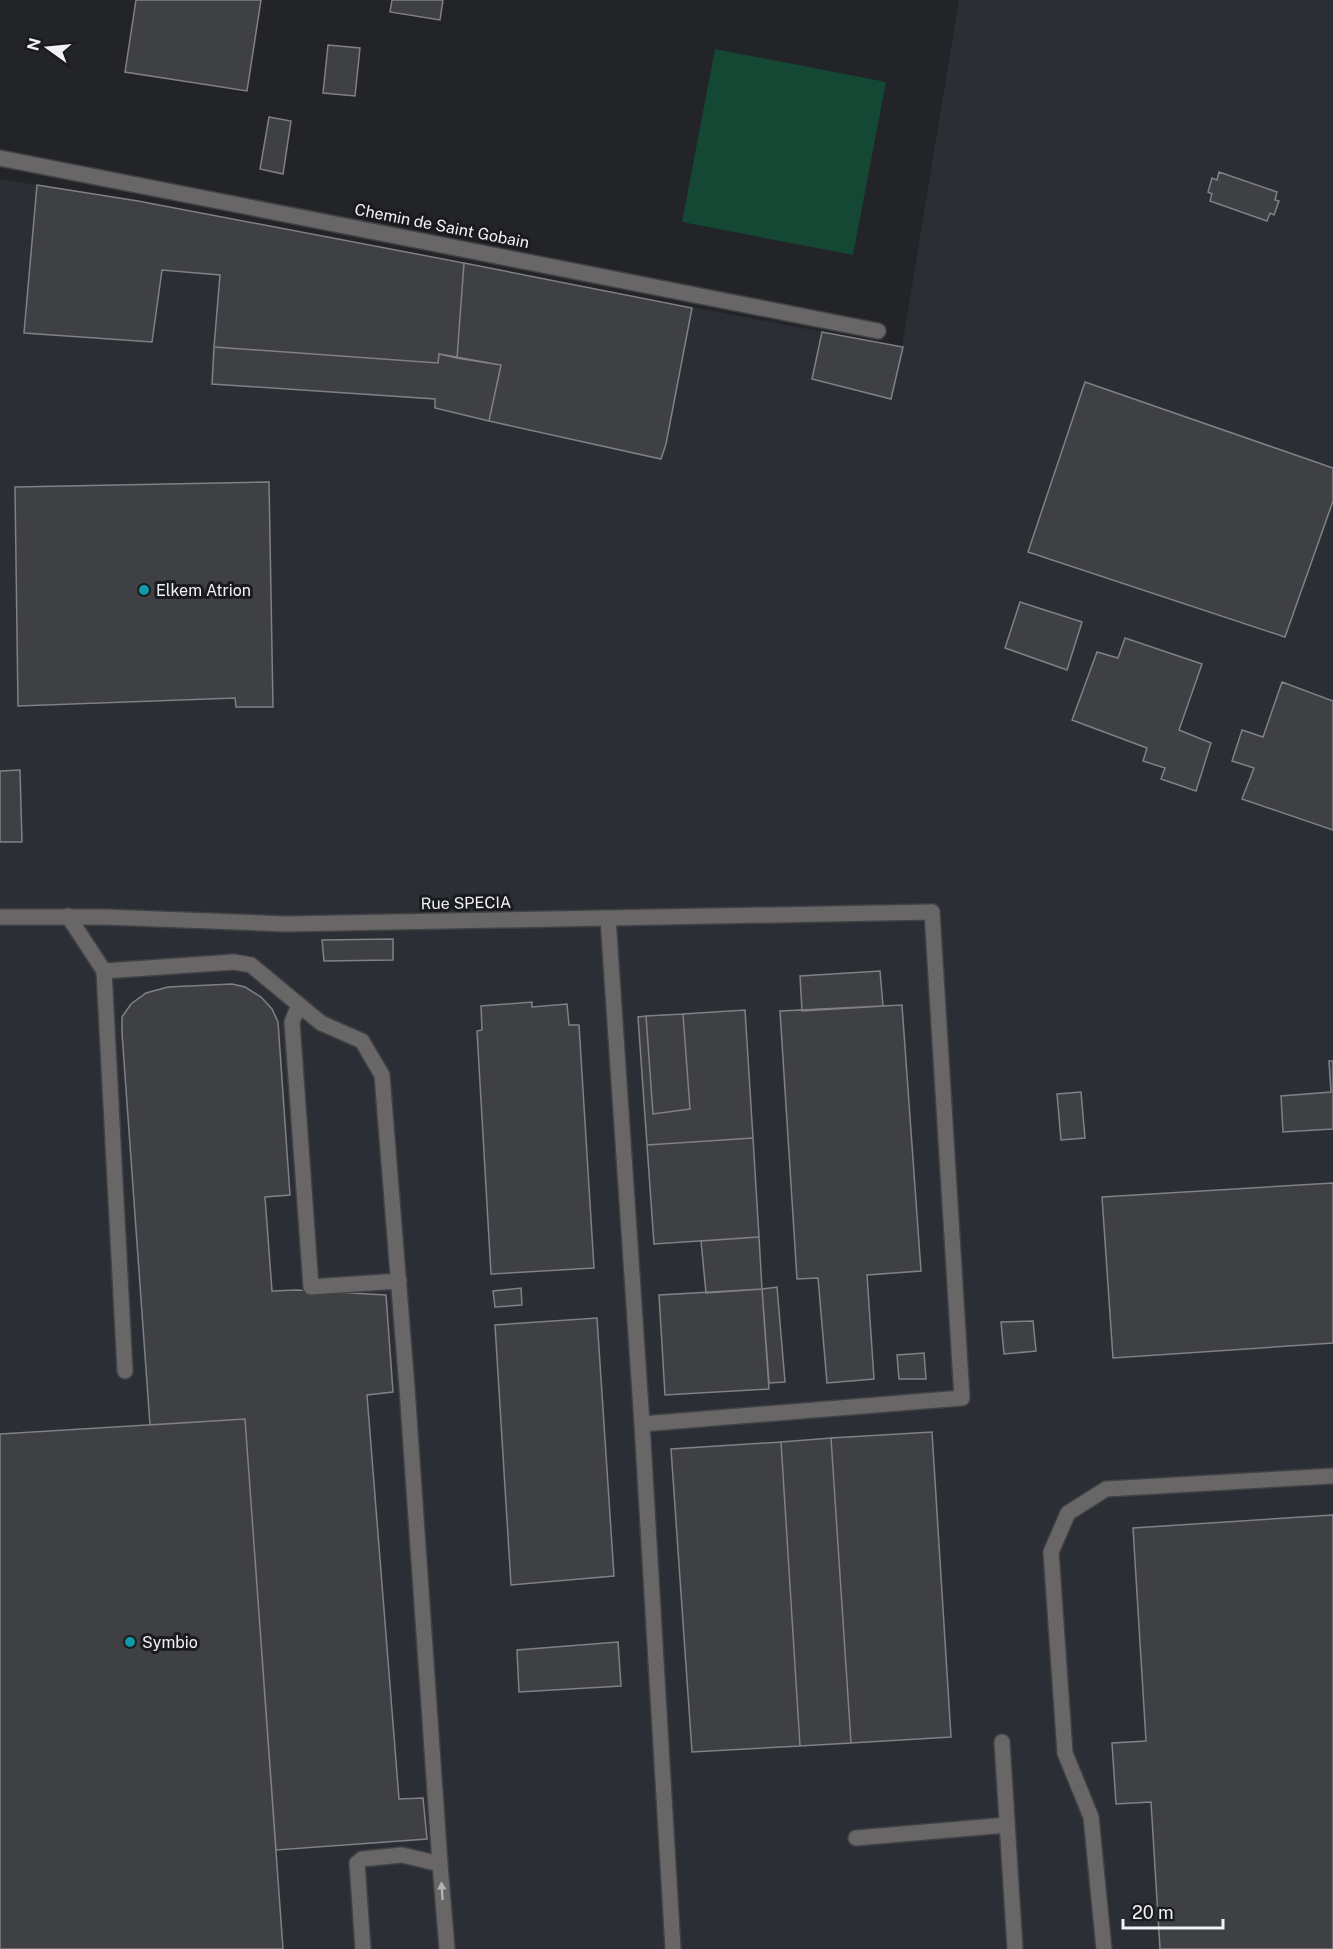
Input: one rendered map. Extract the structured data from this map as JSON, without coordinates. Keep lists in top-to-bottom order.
{
  "streets": {
    "street": ["Chemin de Saint Gobain", "Rue SPECIA"]
  },
  "places": ["Elkem Atrion", "Symbio"],
  "scale_bar": "20 m",
  "north": "left"
}
